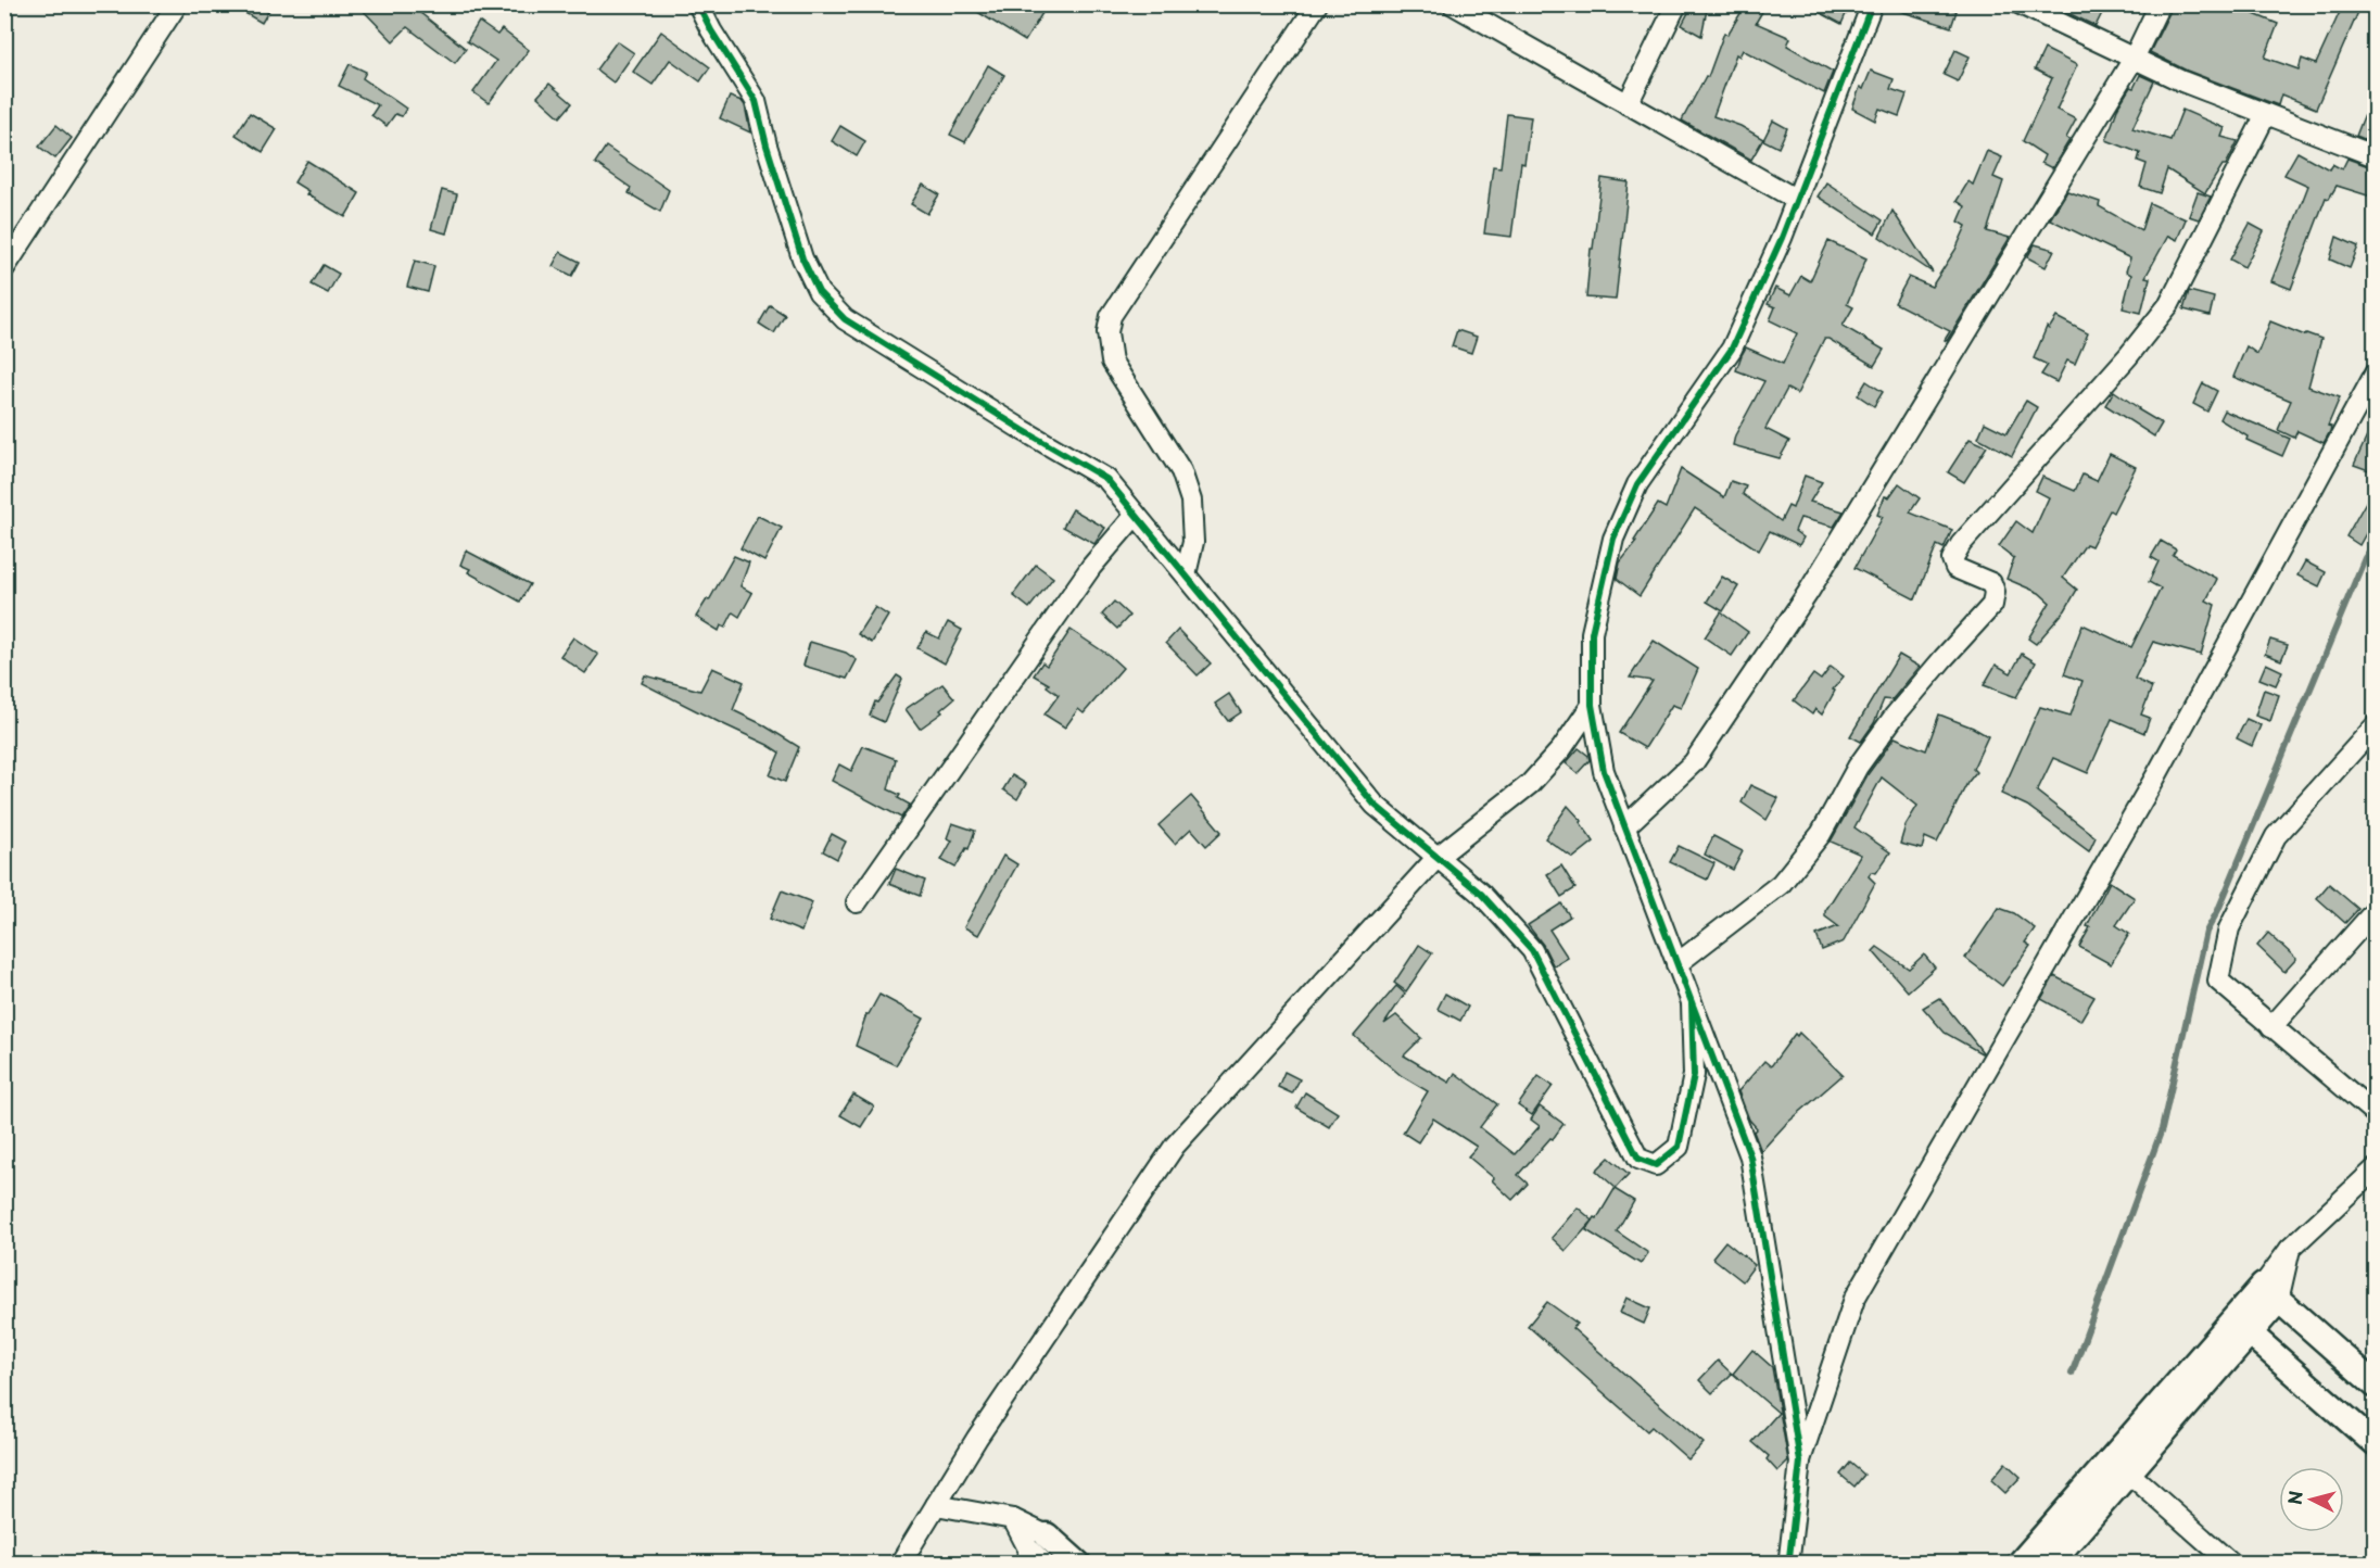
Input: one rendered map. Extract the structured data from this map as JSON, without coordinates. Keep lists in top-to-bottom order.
{
  "north": "left"
}
